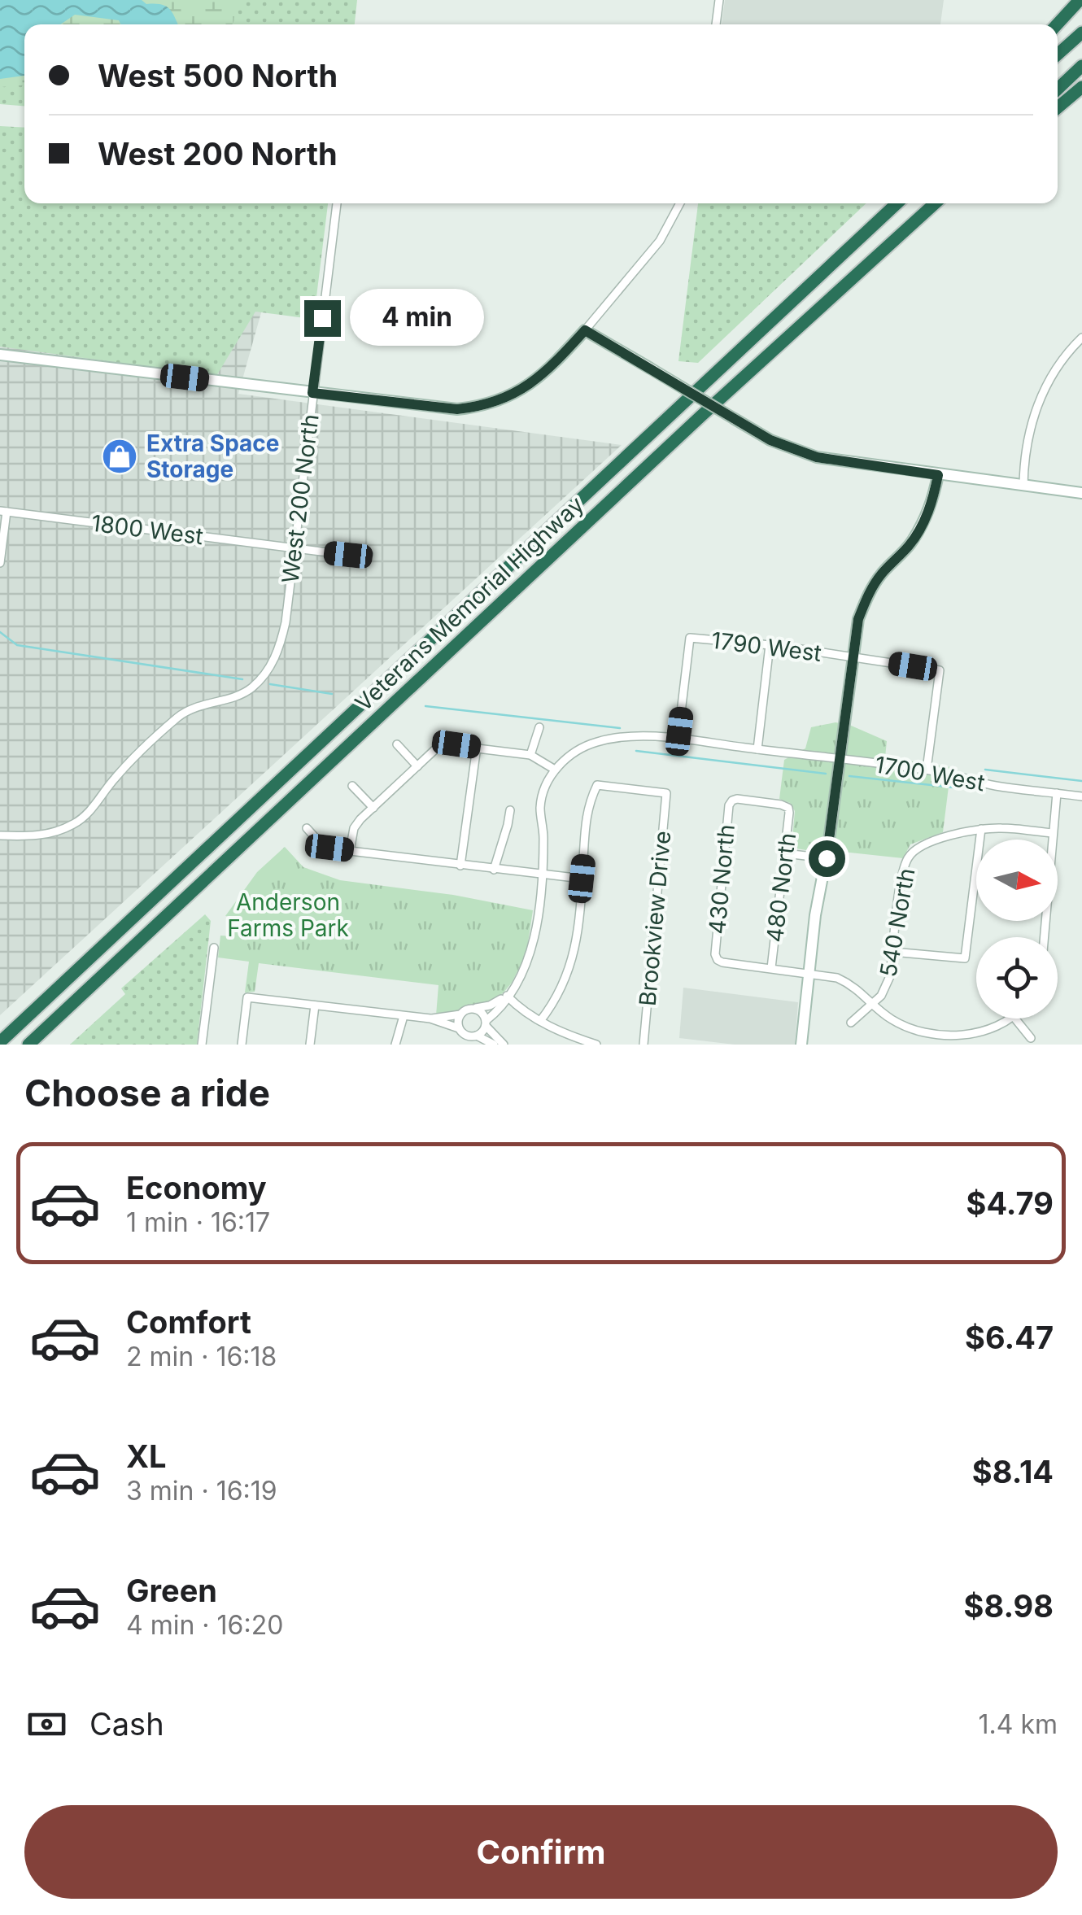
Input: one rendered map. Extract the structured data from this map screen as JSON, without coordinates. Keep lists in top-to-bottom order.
{
  "streets": {
    "highway": ["Veterans Memorial Highway"],
    "street": [
      "West 200 North",
      "1800 West",
      "1790 West",
      "1700 West",
      "430 North",
      "480 North",
      "Brookview Drive",
      "540 North"
    ]
  },
  "crossings": [
    ["West 200 North", "1800 West"],
    ["1790 West", "1700 West"],
    ["430 North", "480 North"]
  ],
  "parks": ["Anderson Farms Park"],
  "places": {
    "shop": ["Extra Space Storage"]
  },
  "north": "right",
  "page": {
    "banner": ["West 500 North", "West 200 North"],
    "bubble": "4 min",
    "heading": "Choose a ride",
    "list": [
      {
        "name": "Economy",
        "note": "1 min · 16:17",
        "value": "$4.79"
      },
      {
        "name": "Comfort",
        "note": "2 min · 16:18",
        "value": "$6.47"
      },
      {
        "name": "XL",
        "note": "3 min · 16:19",
        "value": "$8.14"
      },
      {
        "name": "Green",
        "note": "4 min · 16:20",
        "value": "$8.98"
      }
    ],
    "pay": ["Cash", "1.4 km"],
    "buttons": "Confirm"
  }
}
